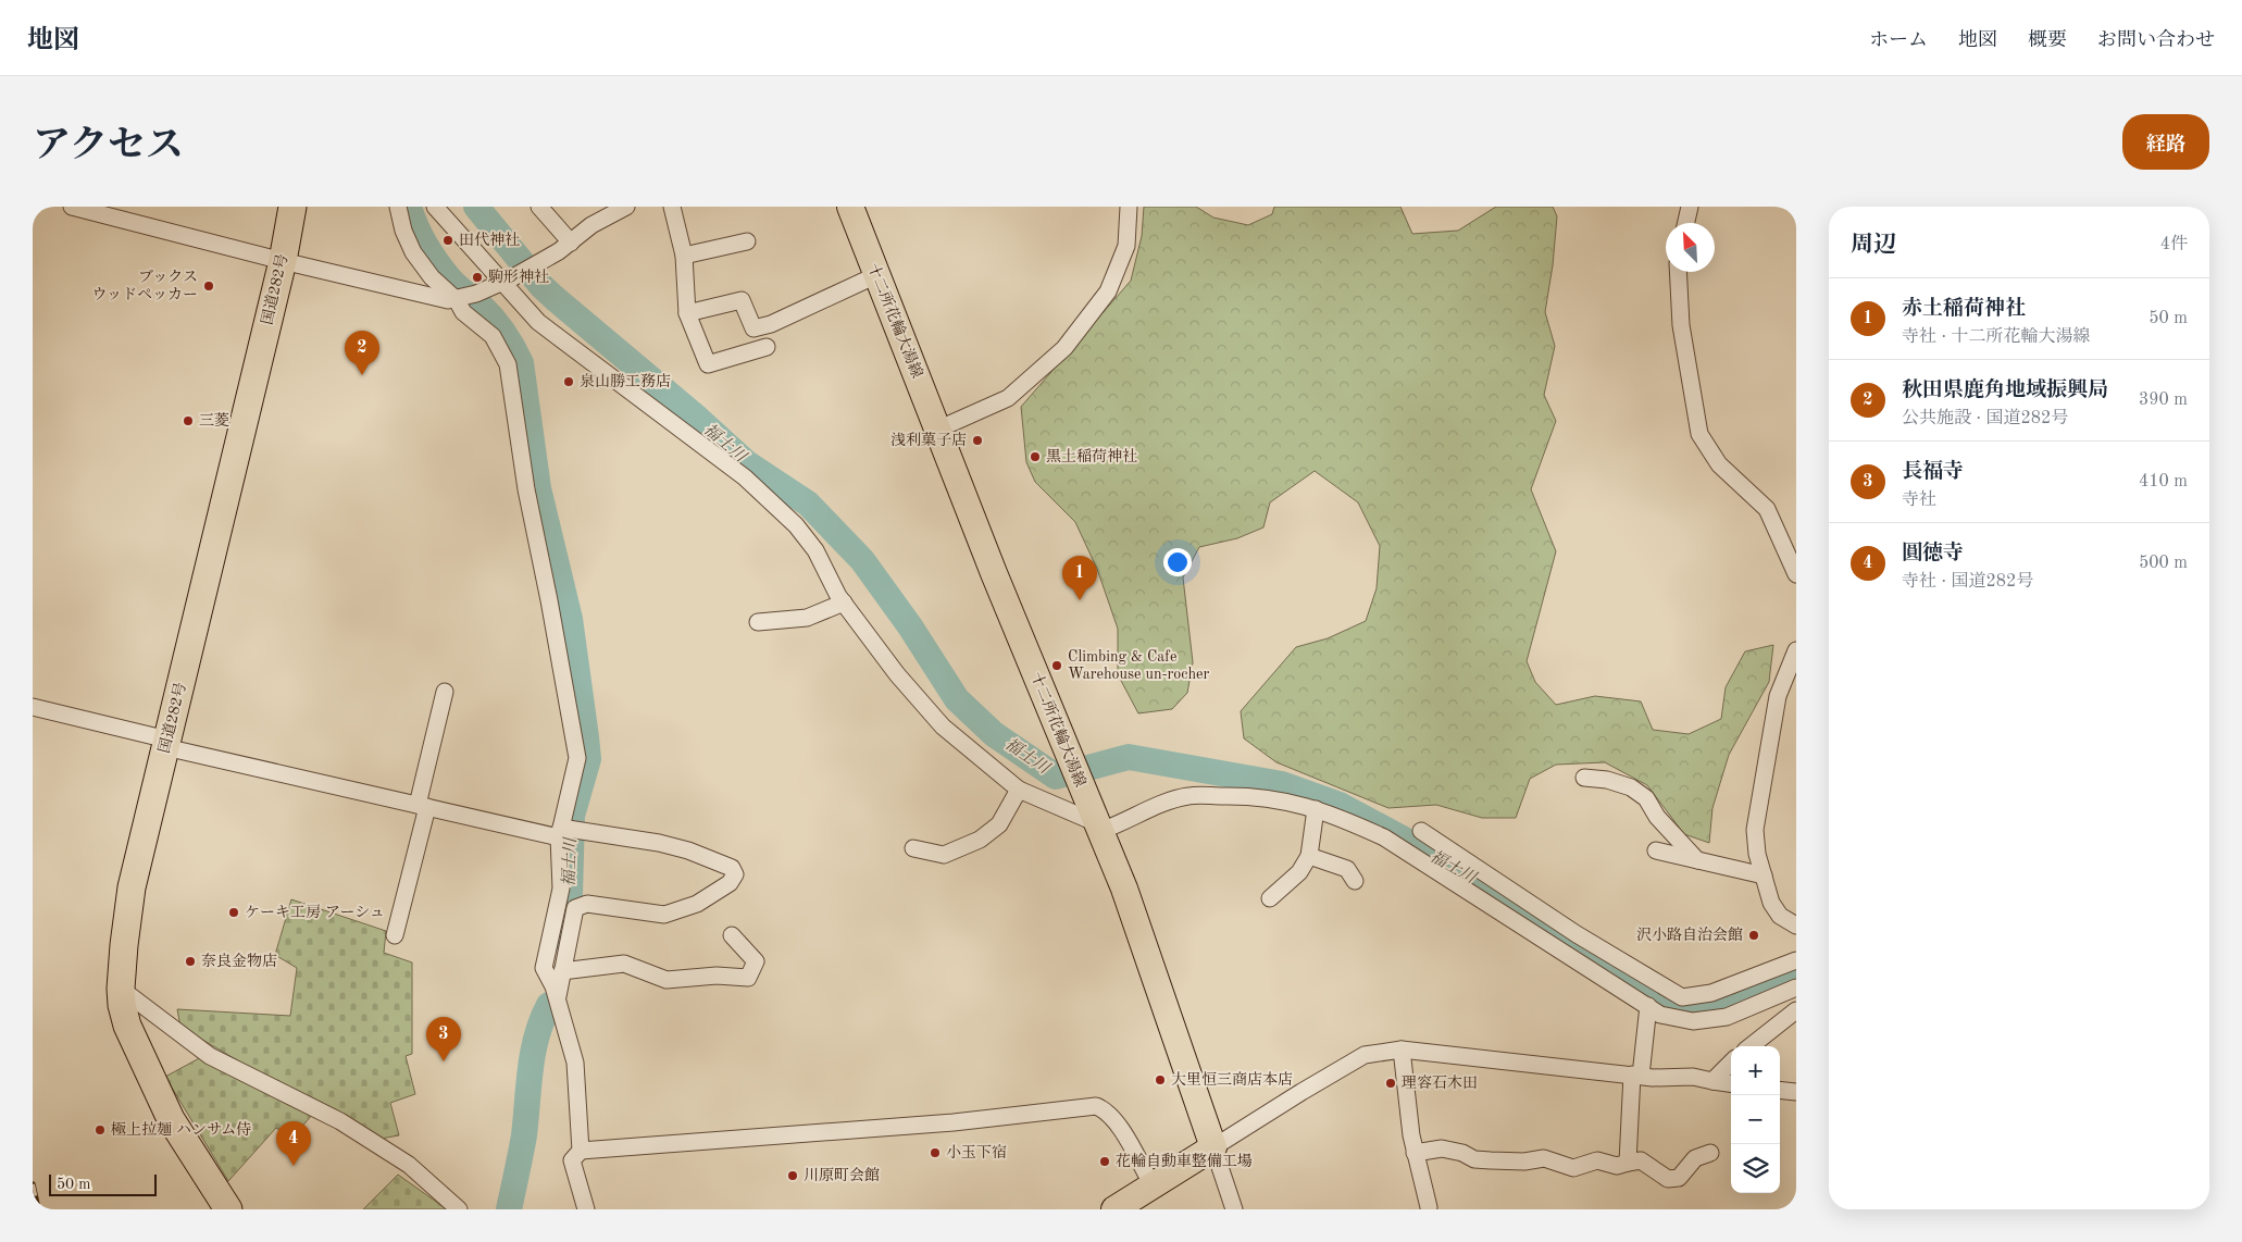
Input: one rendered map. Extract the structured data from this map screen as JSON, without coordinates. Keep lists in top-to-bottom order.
{
  "streets": {
    "highway": ["国道282号"],
    "main road": ["十二所花輪大湯線"]
  },
  "water": ["福士川"],
  "places": [
    "田代神社",
    "駒形神社",
    "ブックス ウッドペッカー",
    "泉山勝工務店",
    "三菱",
    "浅利菓子店",
    "黒土稲荷神社",
    "Climbing & Cafe Warehouse un-rocher",
    "ケーキ工房 アーシュ",
    "沢小路自治会館",
    "奈良金物店",
    "大里恒三商店本店",
    "理容石木田",
    "極上拉麺 ハンサム侍",
    "小玉下宿",
    "花輪自動車整備工場",
    "川原町会館"
  ],
  "scale_bar": "50 m",
  "north": "top left",
  "page": {
    "header": "地図",
    "nav": [
      "ホーム",
      "地図",
      "概要",
      "お問い合わせ"
    ],
    "title": "アクセス",
    "buttons": "経路",
    "heading": ["周辺", "4件"],
    "list": [
      {
        "mark": "1",
        "name": "赤土稲荷神社",
        "note": "寺社 · 十二所花輪大湯線",
        "value": "50 m"
      },
      {
        "mark": "2",
        "name": "秋田県鹿角地域振興局",
        "note": "公共施設 · 国道282号",
        "value": "390 m"
      },
      {
        "mark": "3",
        "name": "長福寺",
        "note": "寺社",
        "value": "410 m"
      },
      {
        "mark": "4",
        "name": "圓徳寺",
        "note": "寺社 · 国道282号",
        "value": "500 m"
      }
    ],
    "pins": [
      "2",
      "1",
      "3",
      "4"
    ],
    "map_buttons": ["+", "−"],
    "scale": "50 m"
  }
}
